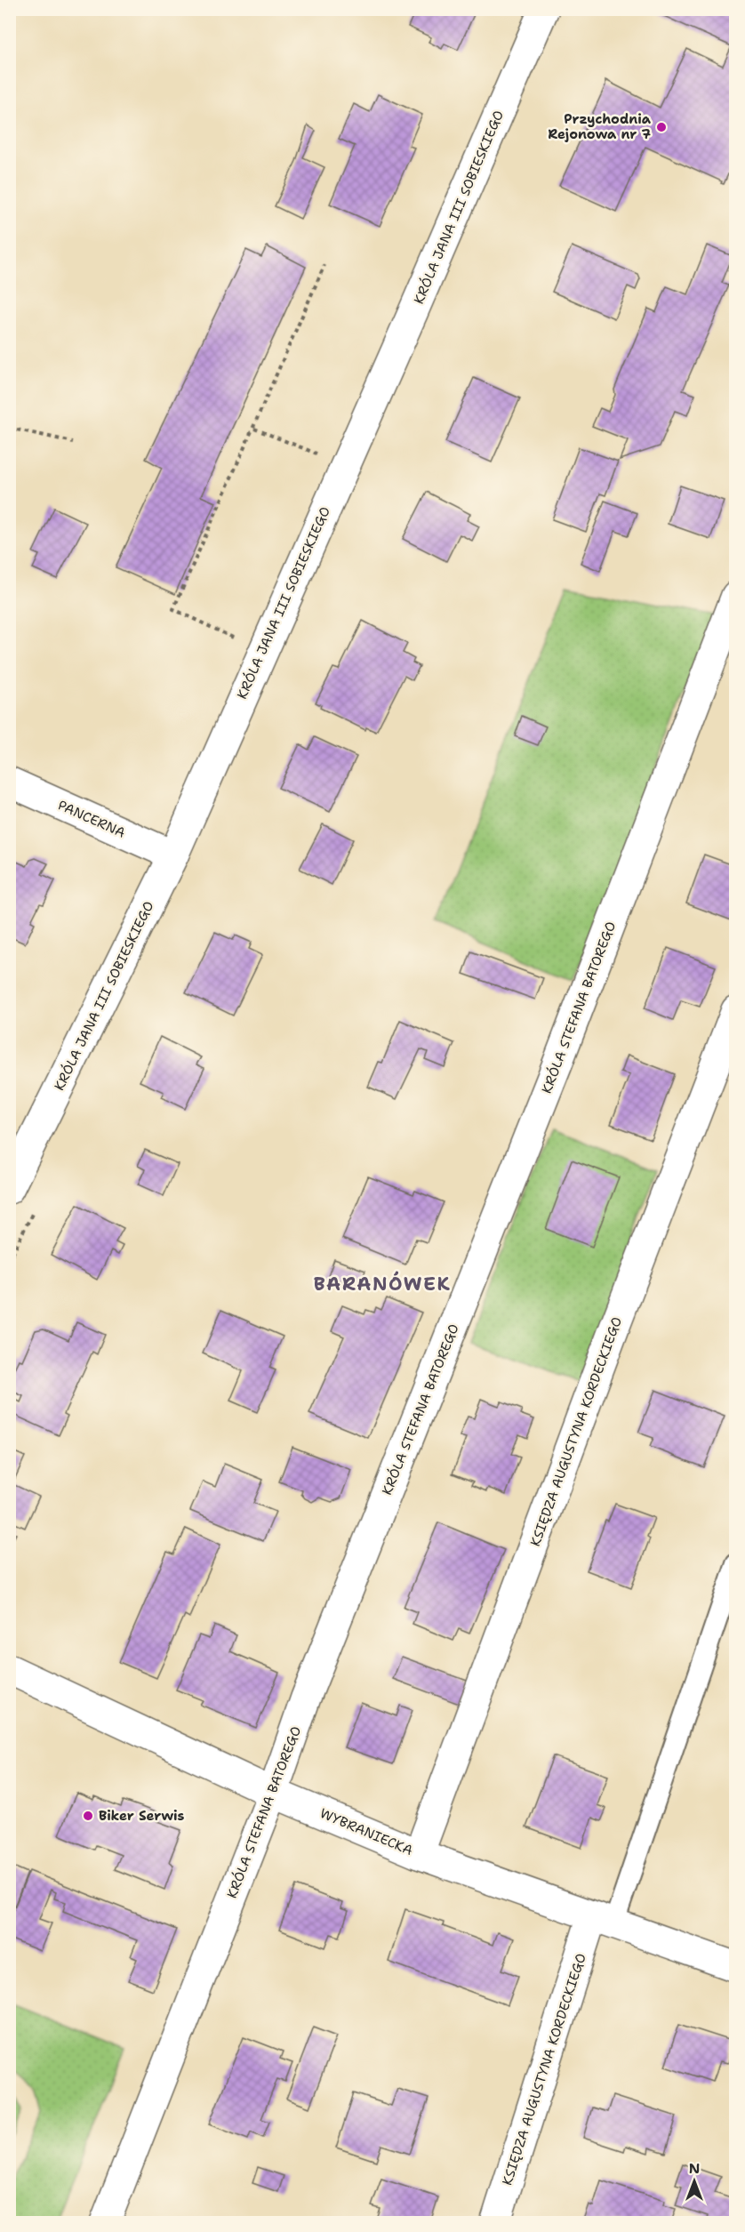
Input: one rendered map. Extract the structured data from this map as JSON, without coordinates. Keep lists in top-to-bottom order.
{
  "streets": {
    "street": [
      "KRÓLA JANA III SOBIESKIEGO",
      "PANCERNA",
      "KRÓLA STEFANA BATOREGO",
      "KSIĘDZA AUGUSTYNA KORDECKIEGO",
      "WYBRANIECKA"
    ]
  },
  "crossings": [
    ["KRÓLA JANA III SOBIESKIEGO", "PANCERNA"],
    ["KRÓLA STEFANA BATOREGO", "WYBRANIECKA"],
    ["KSIĘDZA AUGUSTYNA KORDECKIEGO", "WYBRANIECKA"]
  ],
  "districts": ["BARANÓWEK"],
  "places": ["Przychodnia Rejonowa nr 7", "Biker Serwis"],
  "north": "top"
}
